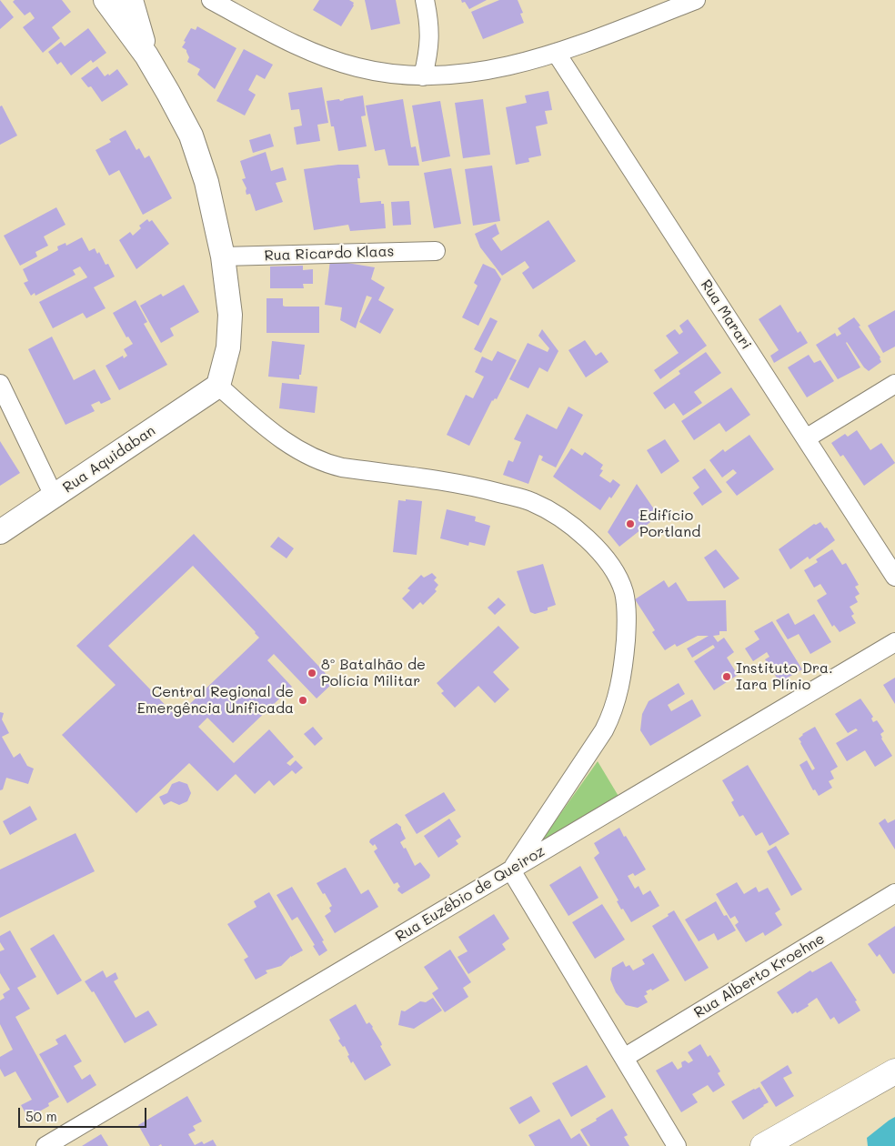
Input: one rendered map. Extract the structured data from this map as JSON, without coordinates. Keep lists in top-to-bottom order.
{
  "streets": {
    "street": [
      "Rua Ricardo Klaas",
      "Rua Marari",
      "Rua Aquidaban",
      "Rua Euzébio de Queiroz",
      "Rua Alberto Kroehne"
    ]
  },
  "places": [
    "Edifício Portland",
    "8º Batalhão de Polícia Militar",
    "Instituto Dra. Iara Plínio",
    "Central Regional de Emergência Unificada"
  ],
  "scale_bar": "50 m"
}
